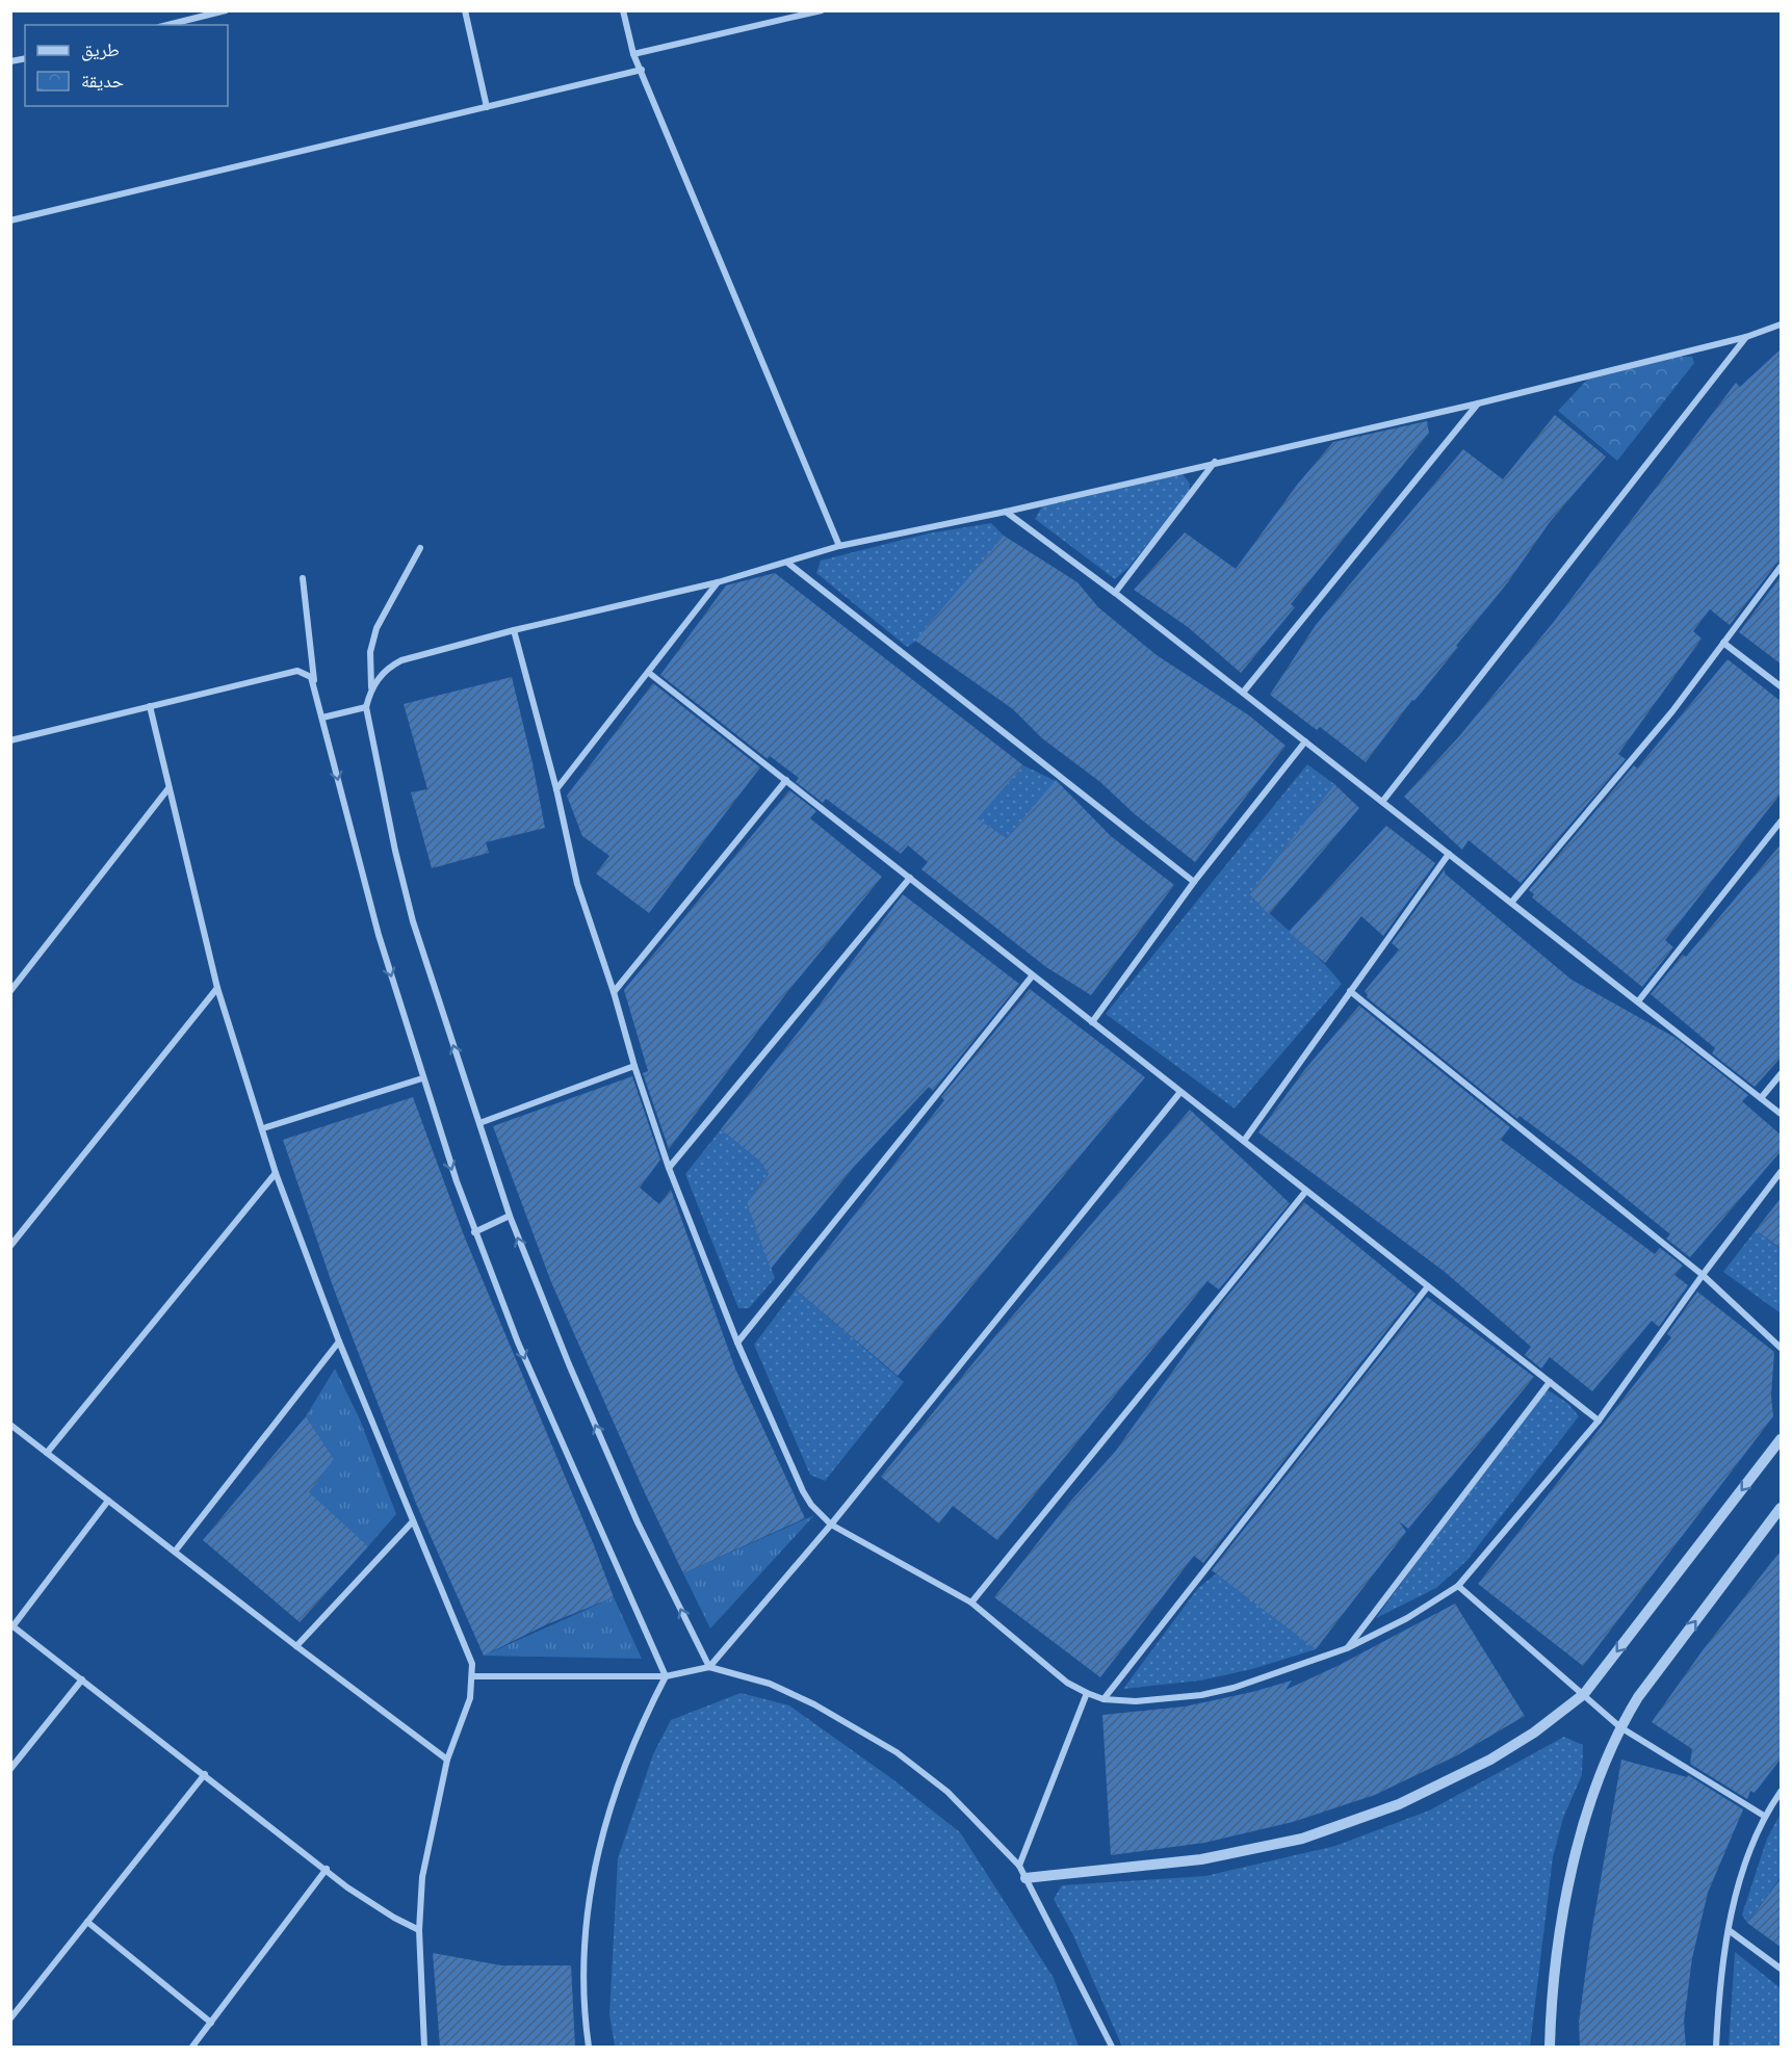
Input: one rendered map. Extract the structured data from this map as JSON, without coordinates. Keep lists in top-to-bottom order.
{
  "legend": ["طريق", "حديقة"]
}
